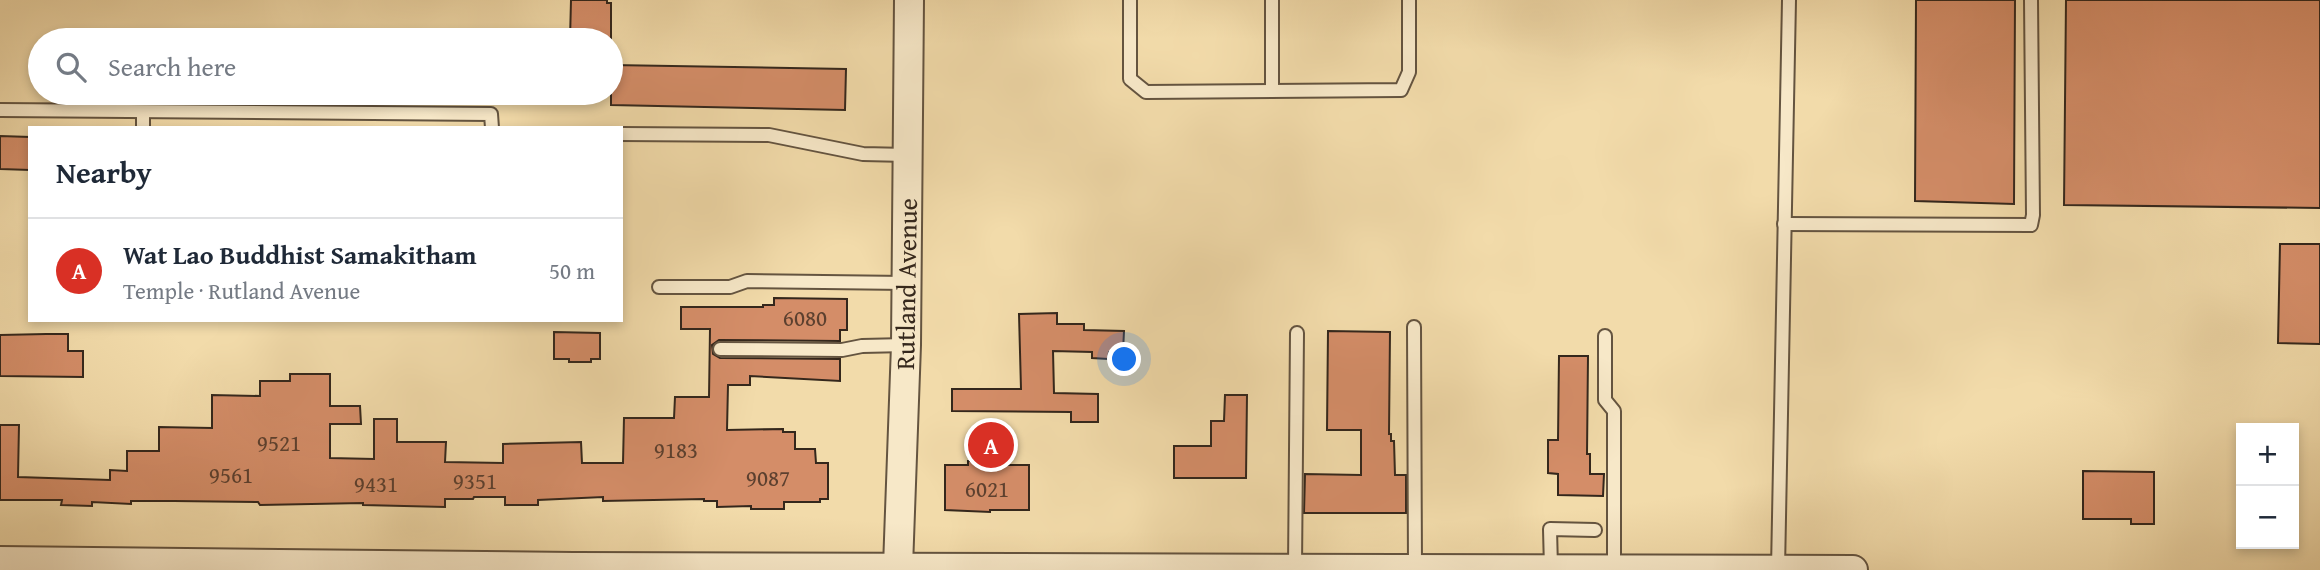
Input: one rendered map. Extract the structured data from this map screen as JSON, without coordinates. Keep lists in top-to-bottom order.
{
  "streets": {
    "street": ["Rutland Avenue"]
  },
  "house_numbers": [
    "6080",
    "9521",
    "9183",
    "9561",
    "9087",
    "9351",
    "9431",
    "6021"
  ],
  "page": {
    "search": "Search here",
    "heading": "Nearby",
    "list": [
      {
        "mark": "A",
        "name": "Wat Lao Buddhist Samakitham",
        "note": "Temple · Rutland Avenue",
        "value": "50 m"
      }
    ],
    "pins": "A",
    "map_buttons": ["+", "−"]
  }
}
